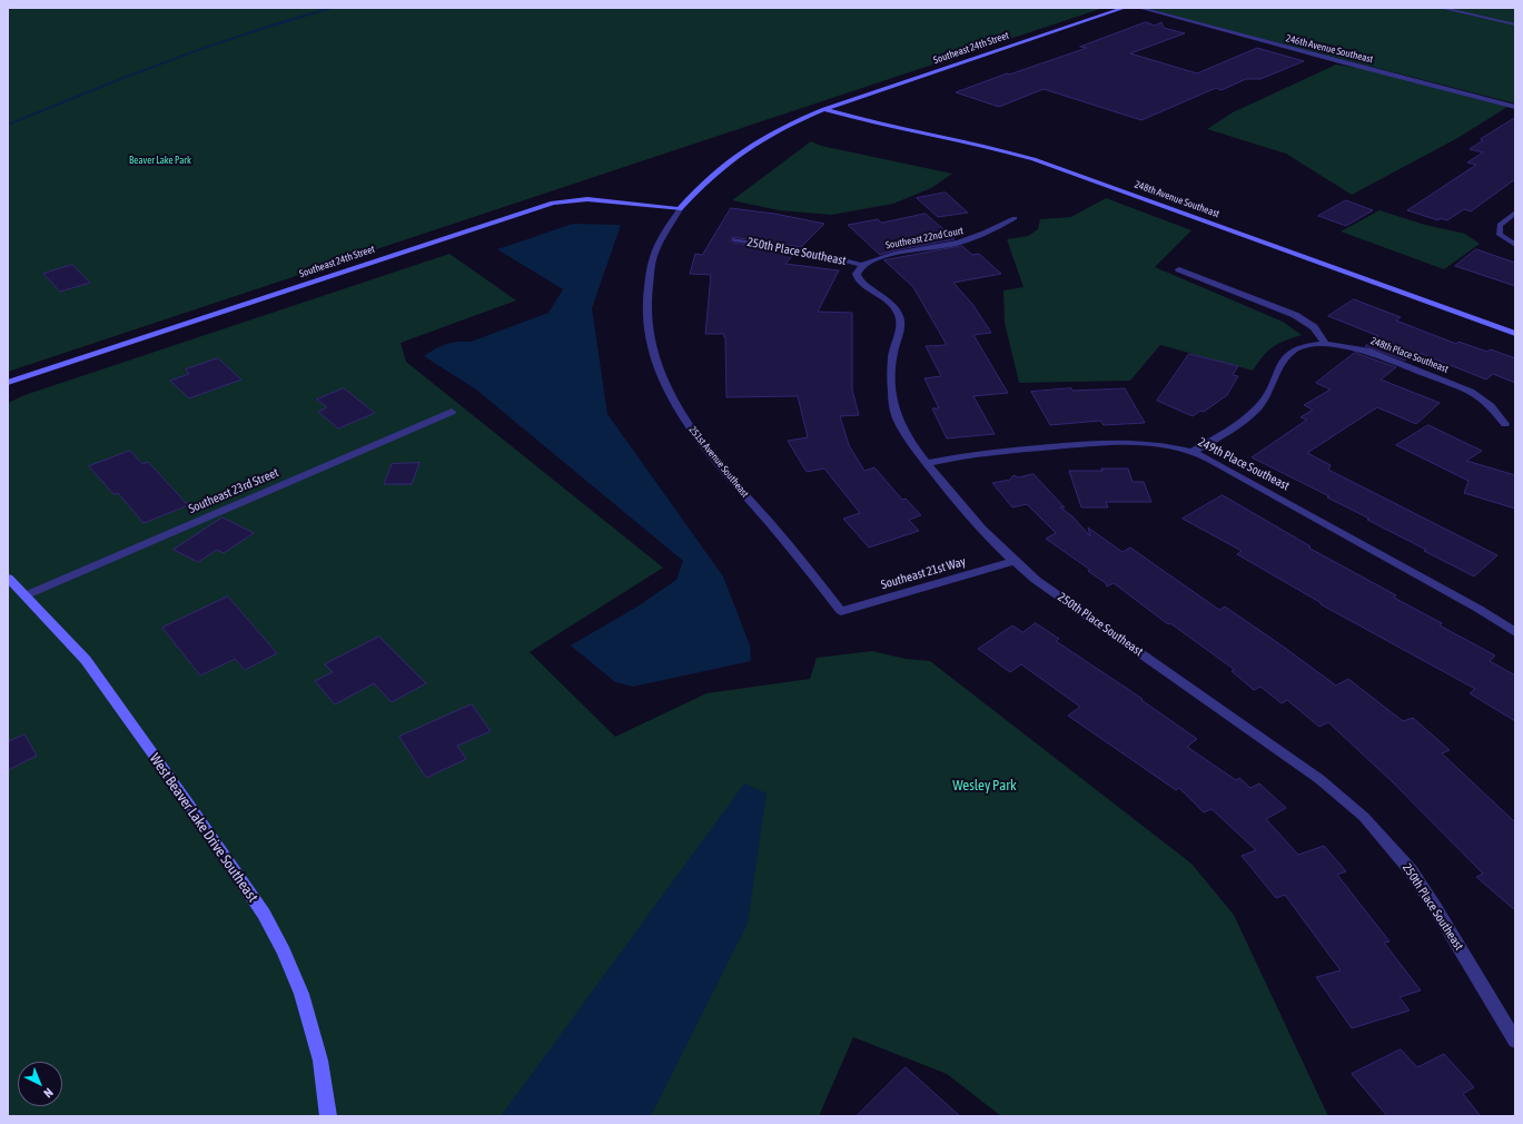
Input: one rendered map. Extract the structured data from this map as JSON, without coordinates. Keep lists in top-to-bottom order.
{
  "streets": {
    "street": [
      "Southeast 24th Street",
      "246th Avenue Southeast",
      "248th Avenue Southeast",
      "Southeast 22nd Court",
      "250th Place Southeast",
      "248th Place Southeast",
      "251st Avenue Southeast",
      "249th Place Southeast",
      "Southeast 23rd Street",
      "Southeast 21st Way",
      "West Beaver Lake Drive Southeast"
    ]
  },
  "crossings": [
    ["Southeast 24th Street", "248th Avenue Southeast"],
    ["Southeast 24th Street", "251st Avenue Southeast"],
    ["248th Avenue Southeast", "251st Avenue Southeast"],
    ["Southeast 22nd Court", "250th Place Southeast"],
    ["250th Place Southeast", "249th Place Southeast"],
    ["250th Place Southeast", "Southeast 21st Way"],
    ["248th Place Southeast", "249th Place Southeast"],
    ["251st Avenue Southeast", "Southeast 21st Way"],
    ["Southeast 23rd Street", "West Beaver Lake Drive Southeast"]
  ],
  "parks": ["Beaver Lake Park", "Wesley Park"],
  "north": "bottom right"
}
